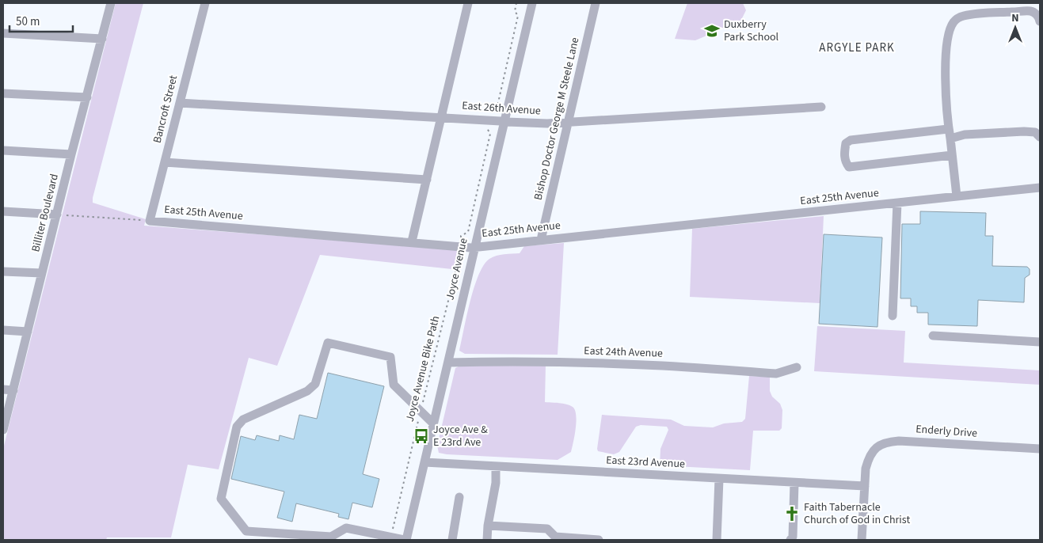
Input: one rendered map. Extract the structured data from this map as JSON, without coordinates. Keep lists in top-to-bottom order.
{
  "streets": {
    "street": [
      "East 26th Avenue",
      "Bancroft Street",
      "Bishop Doctor George M Steele Lane",
      "East 25th Avenue",
      "Billiter Boulevard",
      "Joyce Avenue",
      "East 24th Avenue",
      "Enderly Drive",
      "East 23rd Avenue"
    ],
    "path": ["Joyce Avenue Bike Path"]
  },
  "crossings": [
    ["East 26th Avenue", "Bancroft Street"],
    ["East 26th Avenue", "Bishop Doctor George M Steele Lane"],
    ["East 26th Avenue", "Joyce Avenue"],
    ["Bancroft Street", "East 25th Avenue"],
    ["Bishop Doctor George M Steele Lane", "East 25th Avenue"],
    ["East 25th Avenue", "Billiter Boulevard"],
    ["East 25th Avenue", "Joyce Avenue"],
    ["East 25th Avenue", "Joyce Avenue Bike Path"],
    ["Joyce Avenue", "East 24th Avenue"],
    ["Joyce Avenue", "East 23rd Avenue"],
    ["Enderly Drive", "East 23rd Avenue"]
  ],
  "districts": ["ARGYLE PARK"],
  "places": {
    "school or university": ["Duxberry Park School"],
    "bus stop": ["Joyce Ave & E 23rd Ave"],
    "church": ["Faith Tabernacle Church of God in Christ"]
  },
  "scale_bar": "50 m",
  "north": "top"
}
